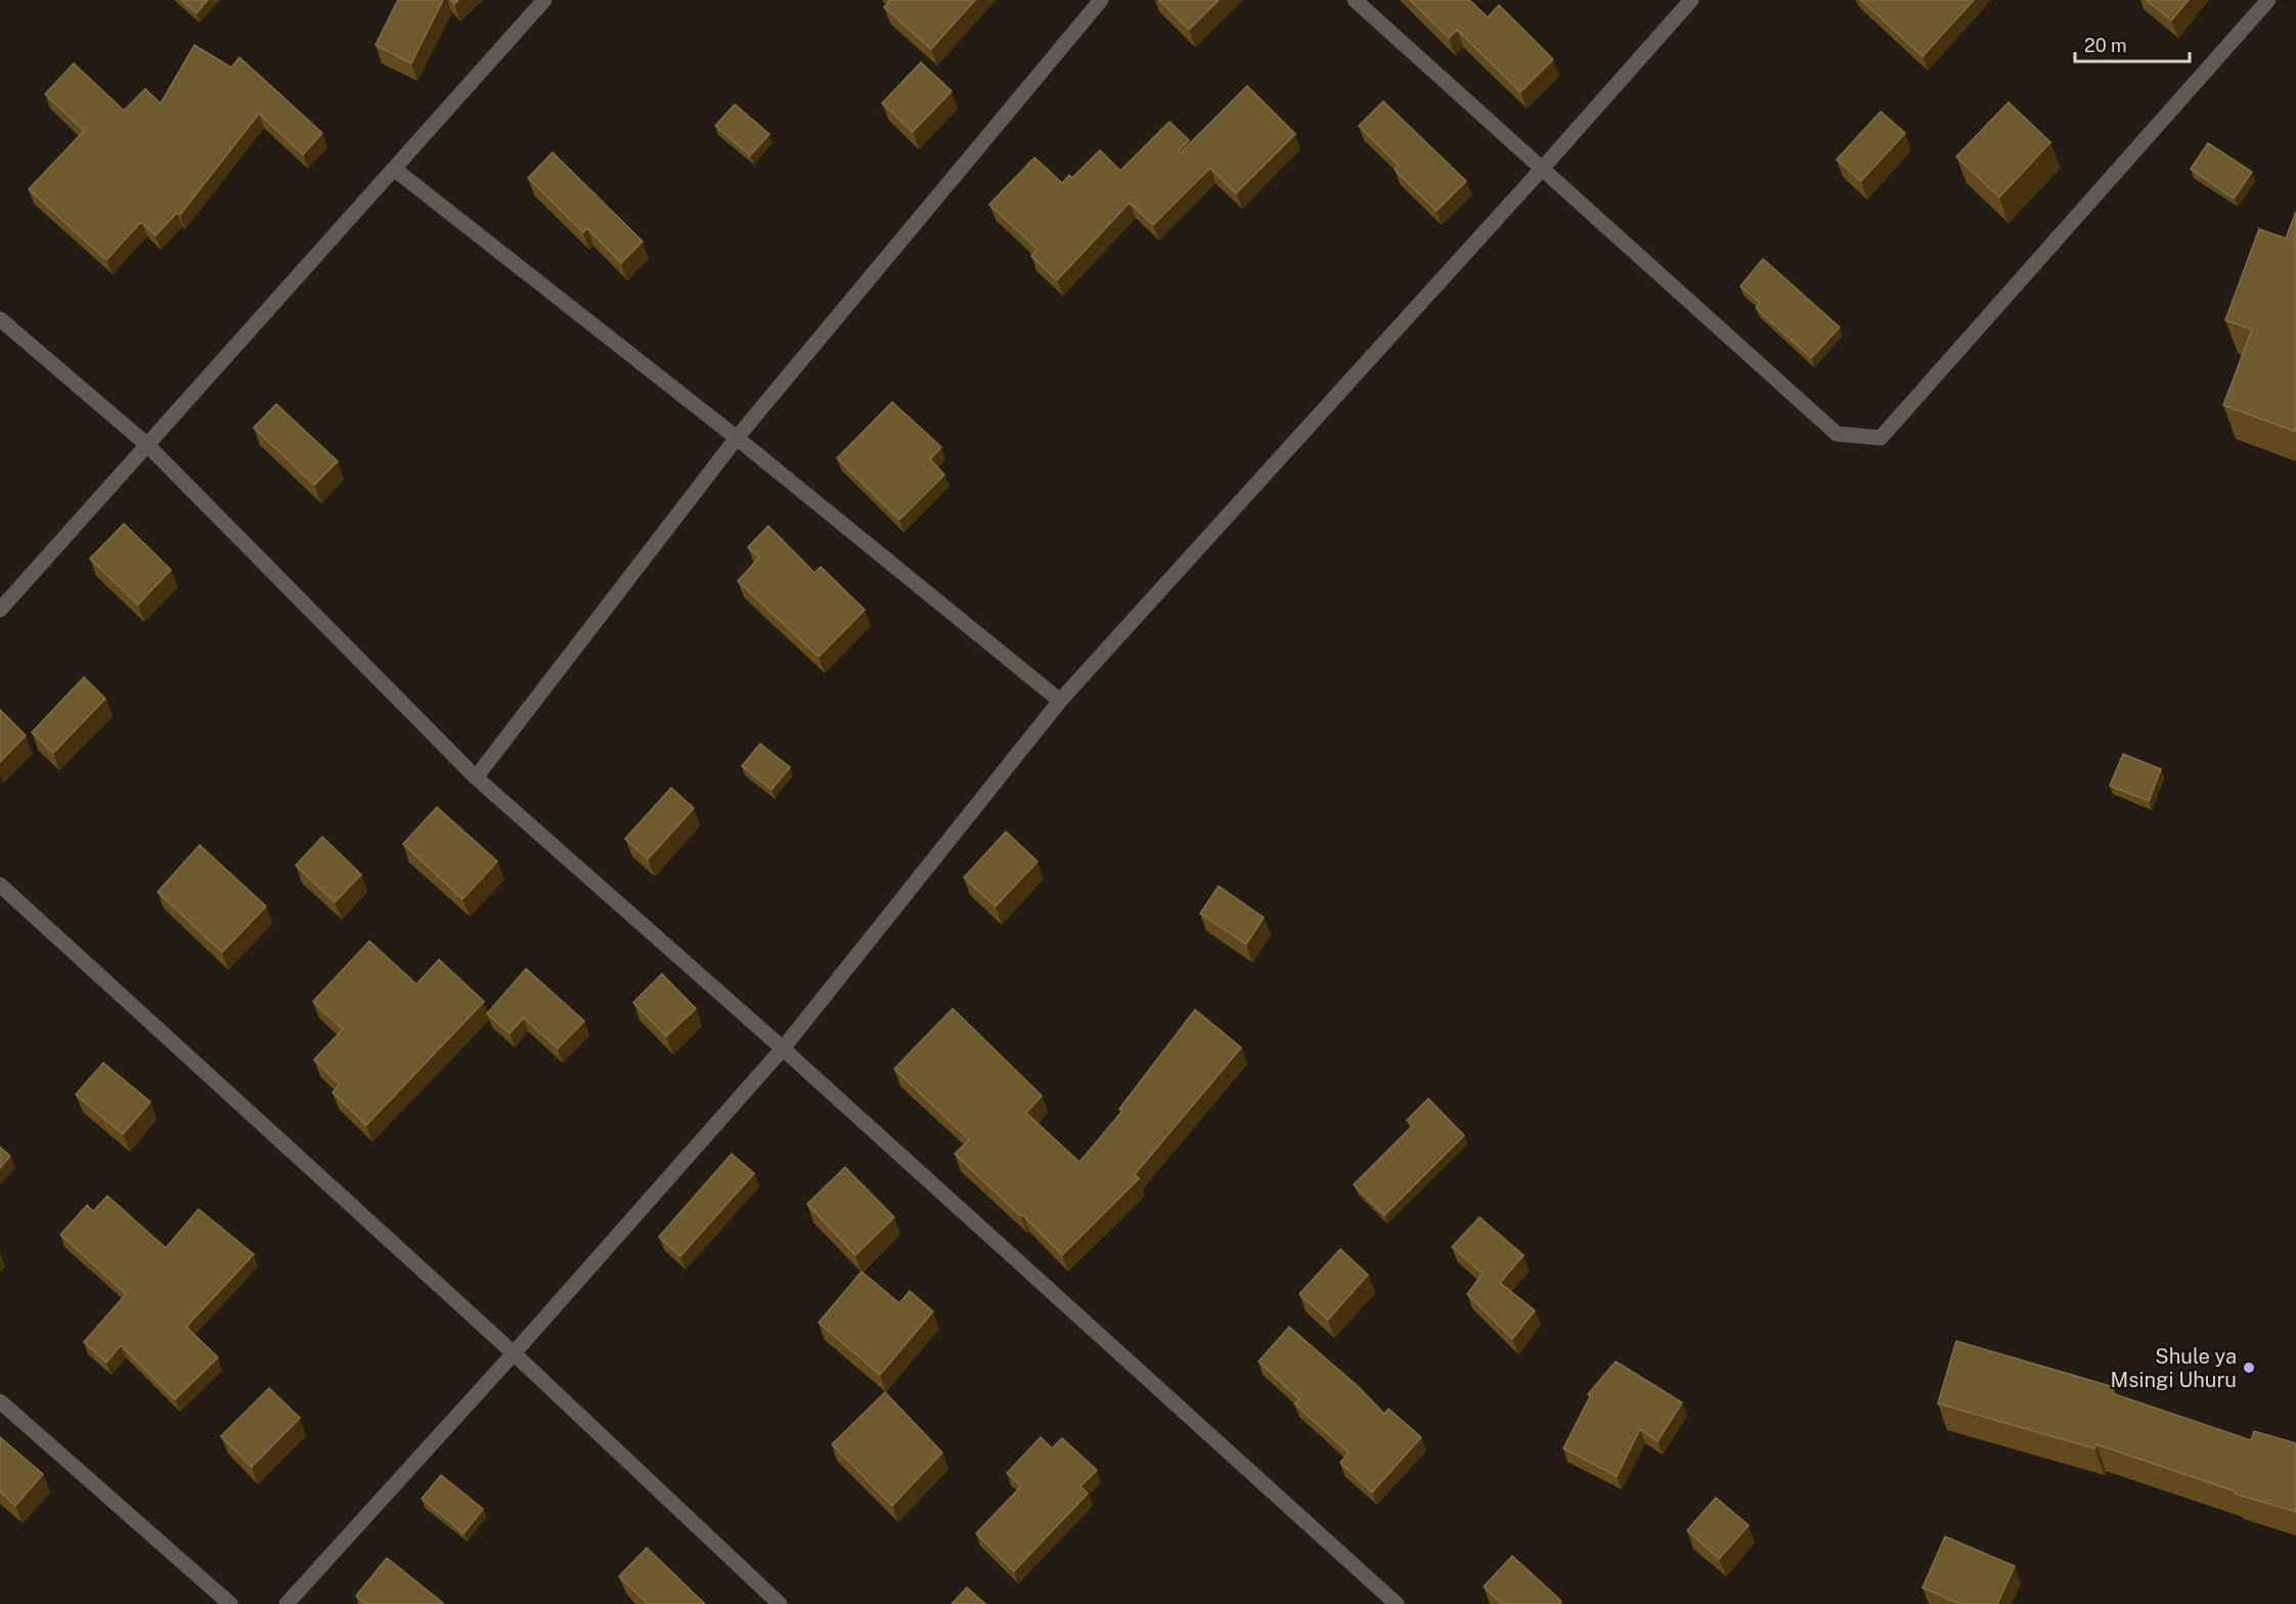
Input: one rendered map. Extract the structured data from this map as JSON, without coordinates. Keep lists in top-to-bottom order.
{
  "places": ["Shule ya Msingi Uhuru"],
  "scale_bar": "20 m"
}
